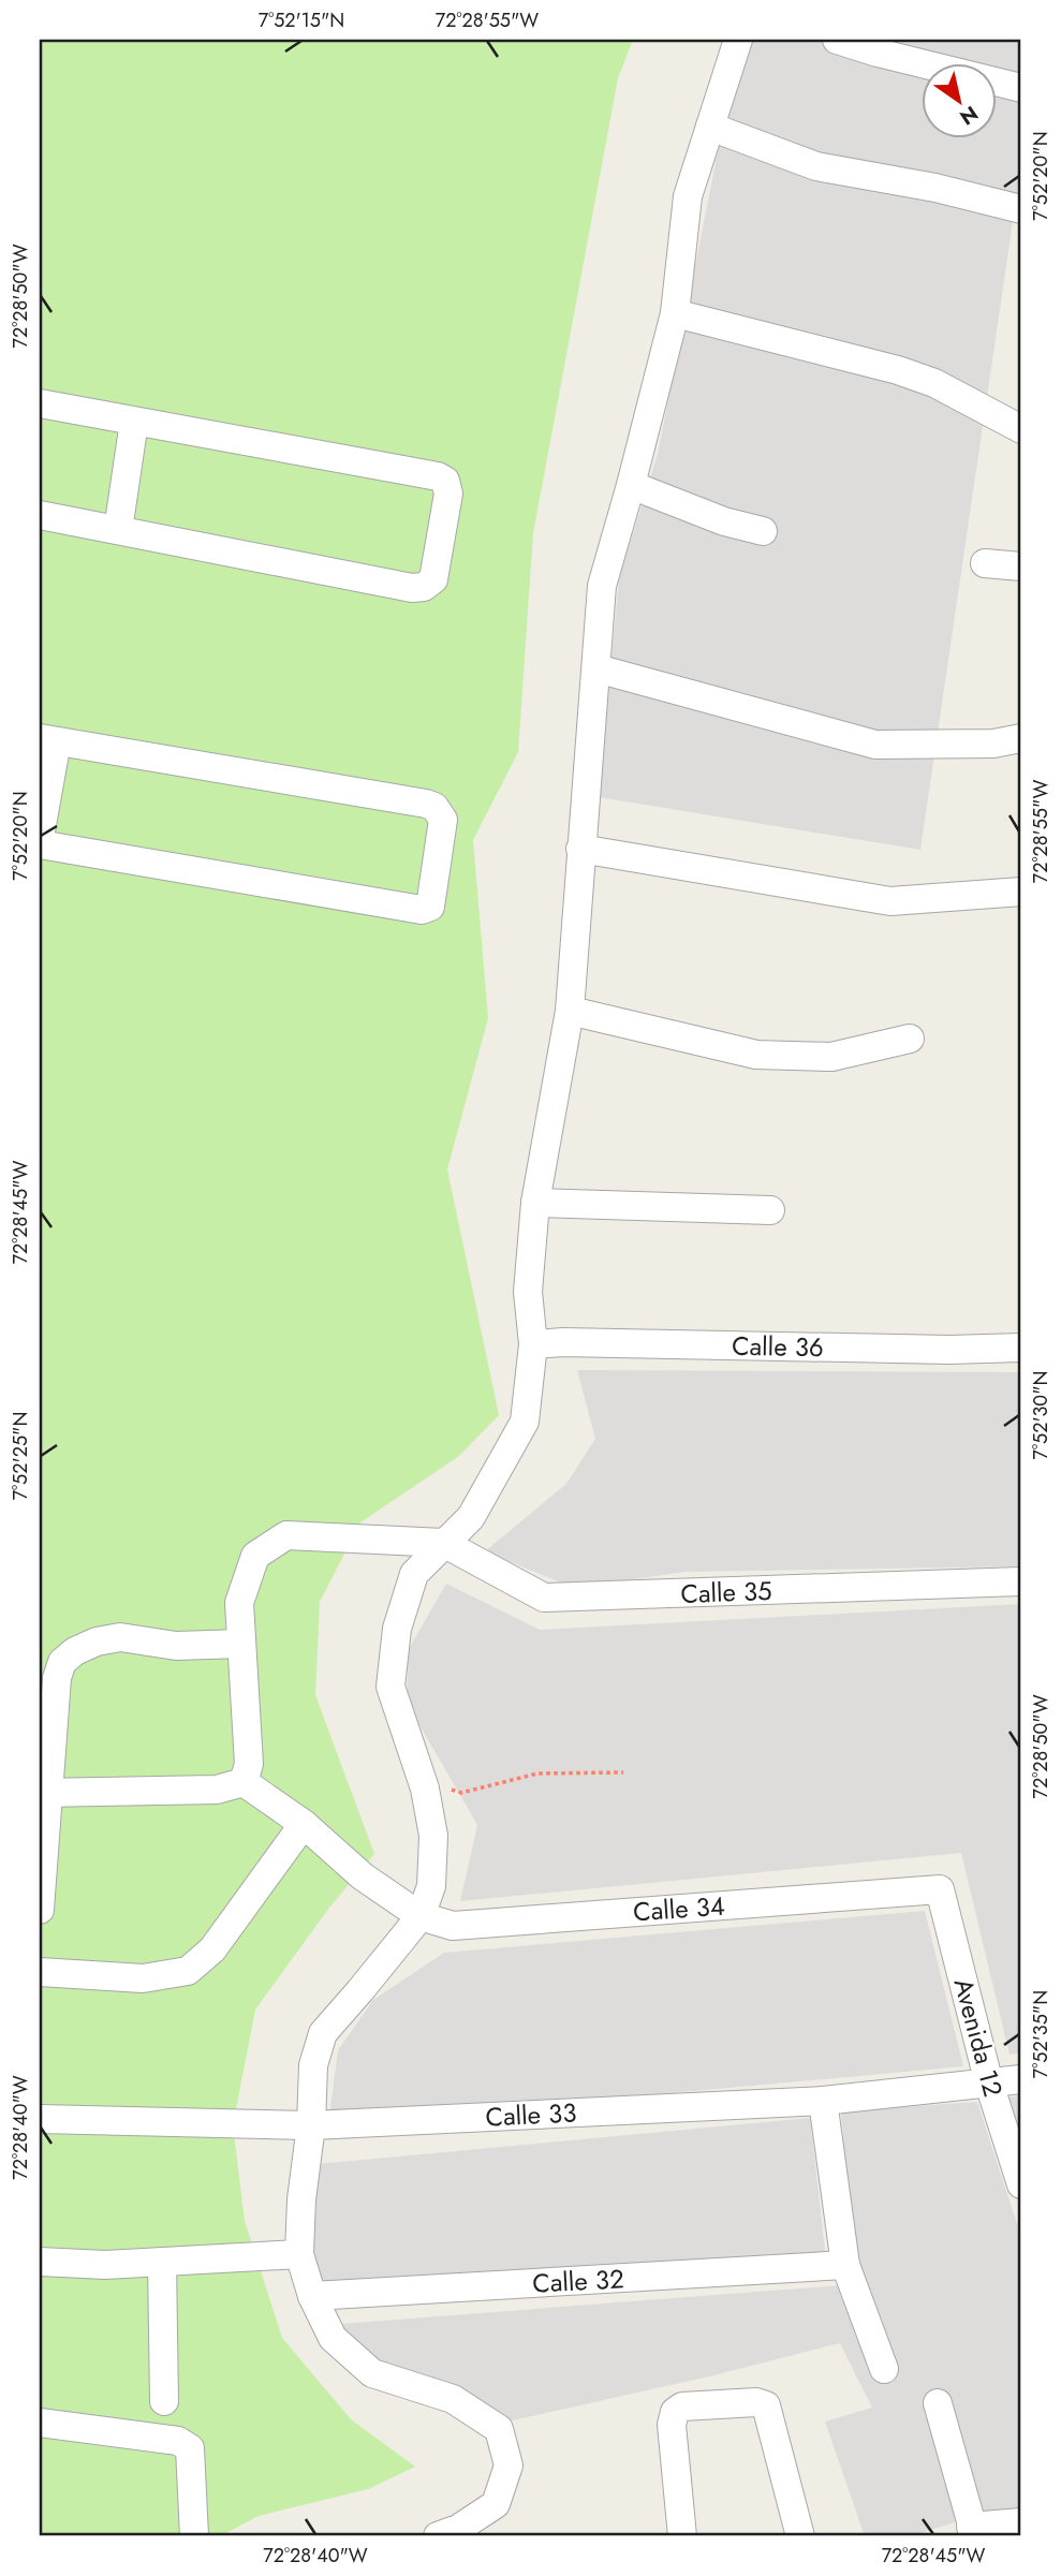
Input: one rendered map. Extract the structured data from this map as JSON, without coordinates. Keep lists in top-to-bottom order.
{
  "streets": {
    "street": [
      "Calle 36",
      "Calle 35",
      "Calle 34",
      "Avenida 12",
      "Calle 33",
      "Calle 32"
    ]
  },
  "crossings": [
    ["Calle 34", "Avenida 12"],
    ["Avenida 12", "Calle 33"]
  ],
  "north": "bottom right",
  "coordinates": [
    "7°52'15\"N",
    "72°28'55\"W",
    "7°52'20\"N",
    "72°28'50\"W",
    "72°28'45\"W",
    "7°52'30\"N",
    "7°52'25\"N",
    "7°52'35\"N",
    "72°28'40\"W"
  ]
}
